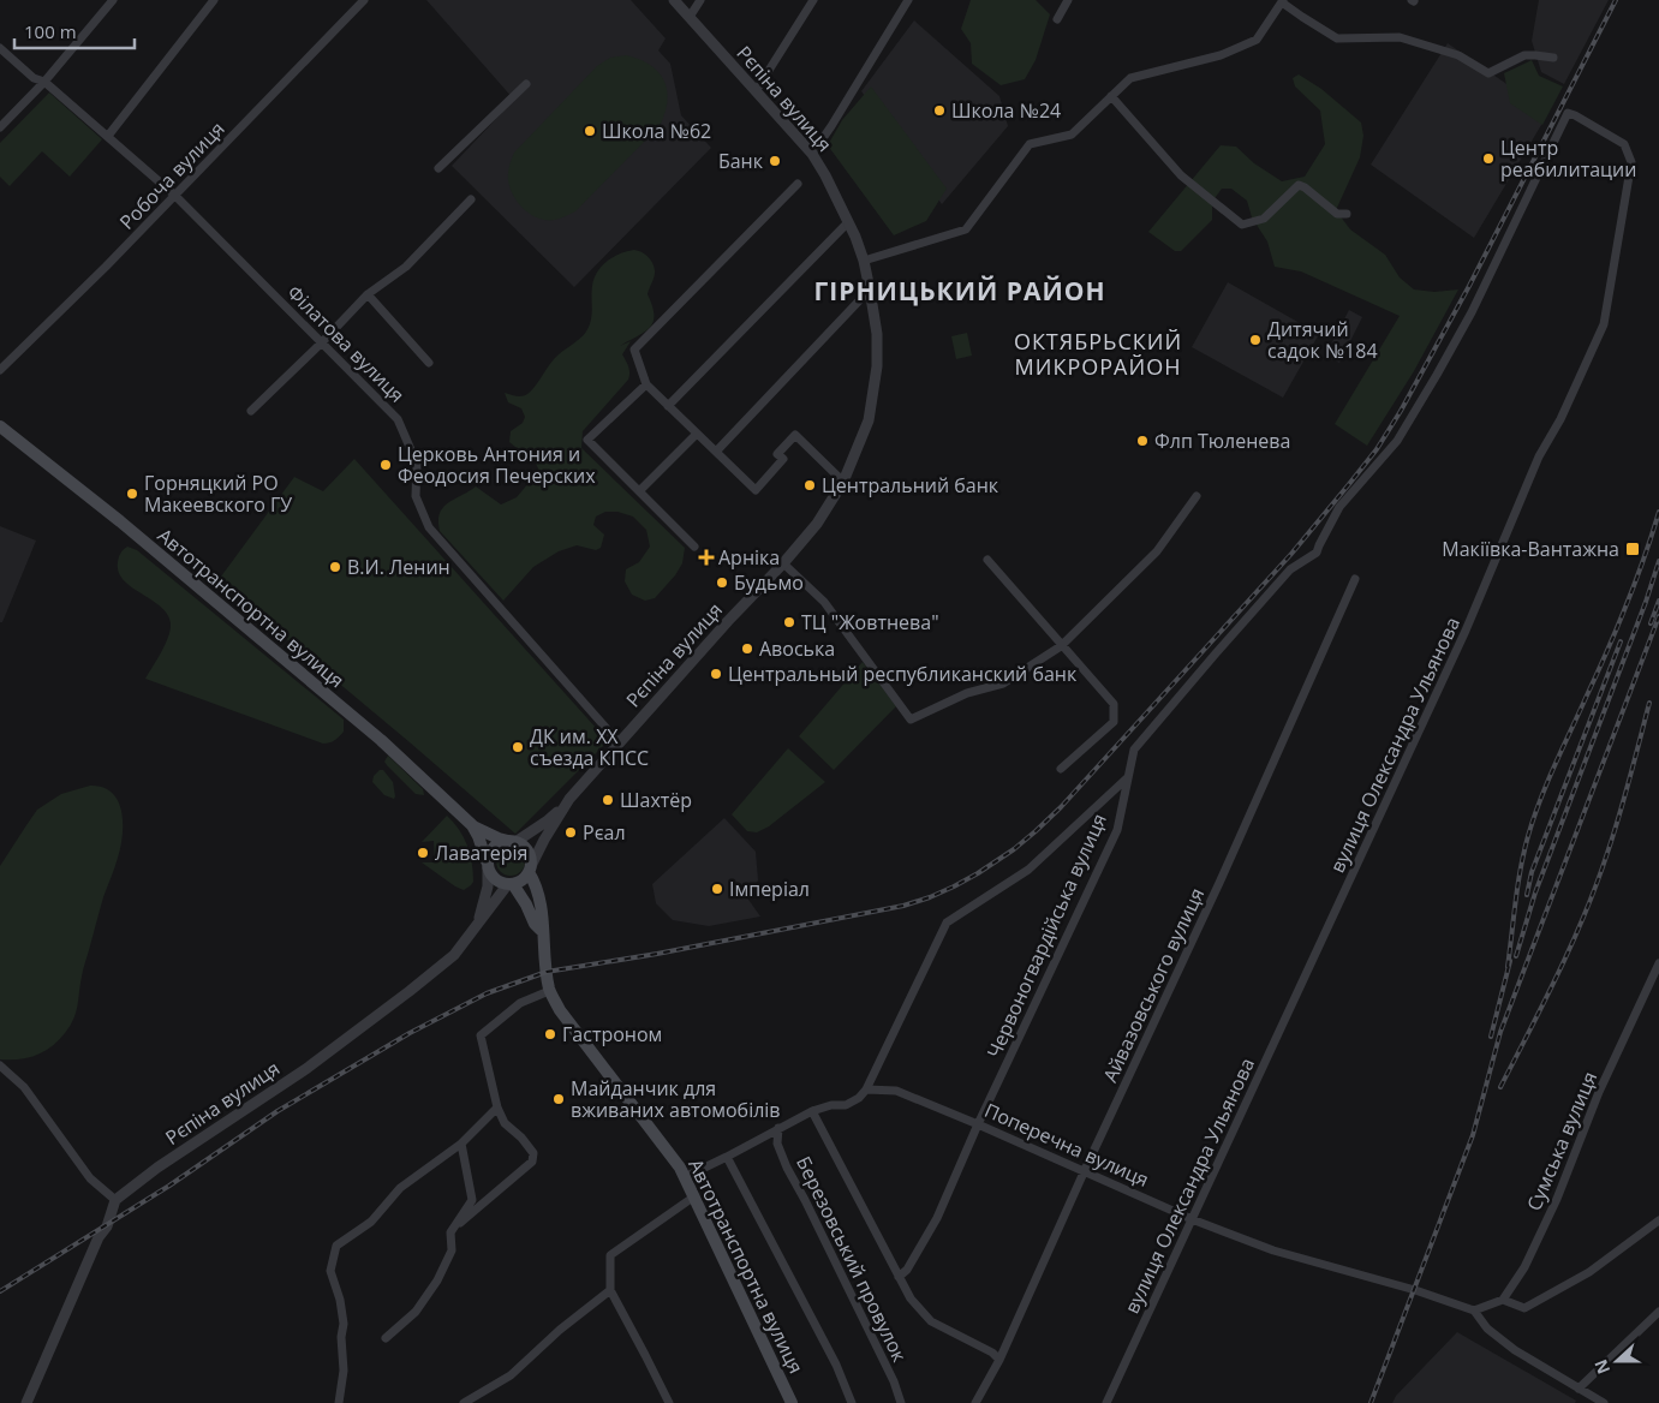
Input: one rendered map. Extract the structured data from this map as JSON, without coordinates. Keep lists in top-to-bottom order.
{
  "streets": {
    "main road": ["Автотранспортна вулиця"],
    "street": [
      "Рєпіна вулиця",
      "Робоча вулиця",
      "Філатова вулиця",
      "вулиця Олександра Ульянова",
      "Червоногвардійська вулиця",
      "Айвазовського вулиця",
      "Сумська вулиця",
      "Поперечна вулиця",
      "Березовський провулок"
    ]
  },
  "crossings": [
    ["Рєпіна вулиця", "Філатова вулиця"],
    ["Рєпіна вулиця", "Автотранспортна вулиця"],
    ["Робоча вулиця", "Філатова вулиця"],
    ["вулиця Олександра Ульянова", "Червоногвардійська вулиця"],
    ["вулиця Олександра Ульянова", "Поперечна вулиця"],
    ["Червоногвардійська вулиця", "Поперечна вулиця"],
    ["Айвазовського вулиця", "Поперечна вулиця"]
  ],
  "districts": ["ГІРНИЦЬКИЙ РАЙОН", "ОКТЯБРЬСКИЙ МИКРОРАЙОН"],
  "places": {
    "other": [
      "Школа №24",
      "Школа №62",
      "Центр реабилитации",
      "Банк",
      "Дитячий садок №184",
      "Флп Тюленева",
      "Церковь Антония и Феодосия Печерских",
      "Центральний банк",
      "Горняцкий РО Макеевского ГУ",
      "В.И. Ленин",
      "Будьмо",
      "ТЦ \"Жовтнева\"",
      "Авоська",
      "Центральный республиканский банк",
      "ДК им. XX съезда КПСС",
      "Шахтёр",
      "Рєал",
      "Лаватерія",
      "Імперіал",
      "Гастроном",
      "Майданчик для вживаних автомобілів"
    ],
    "transit": ["Макіївка-Вантажна"],
    "health": ["Арніка"]
  },
  "scale_bar": "100 m",
  "north": "left"
}
